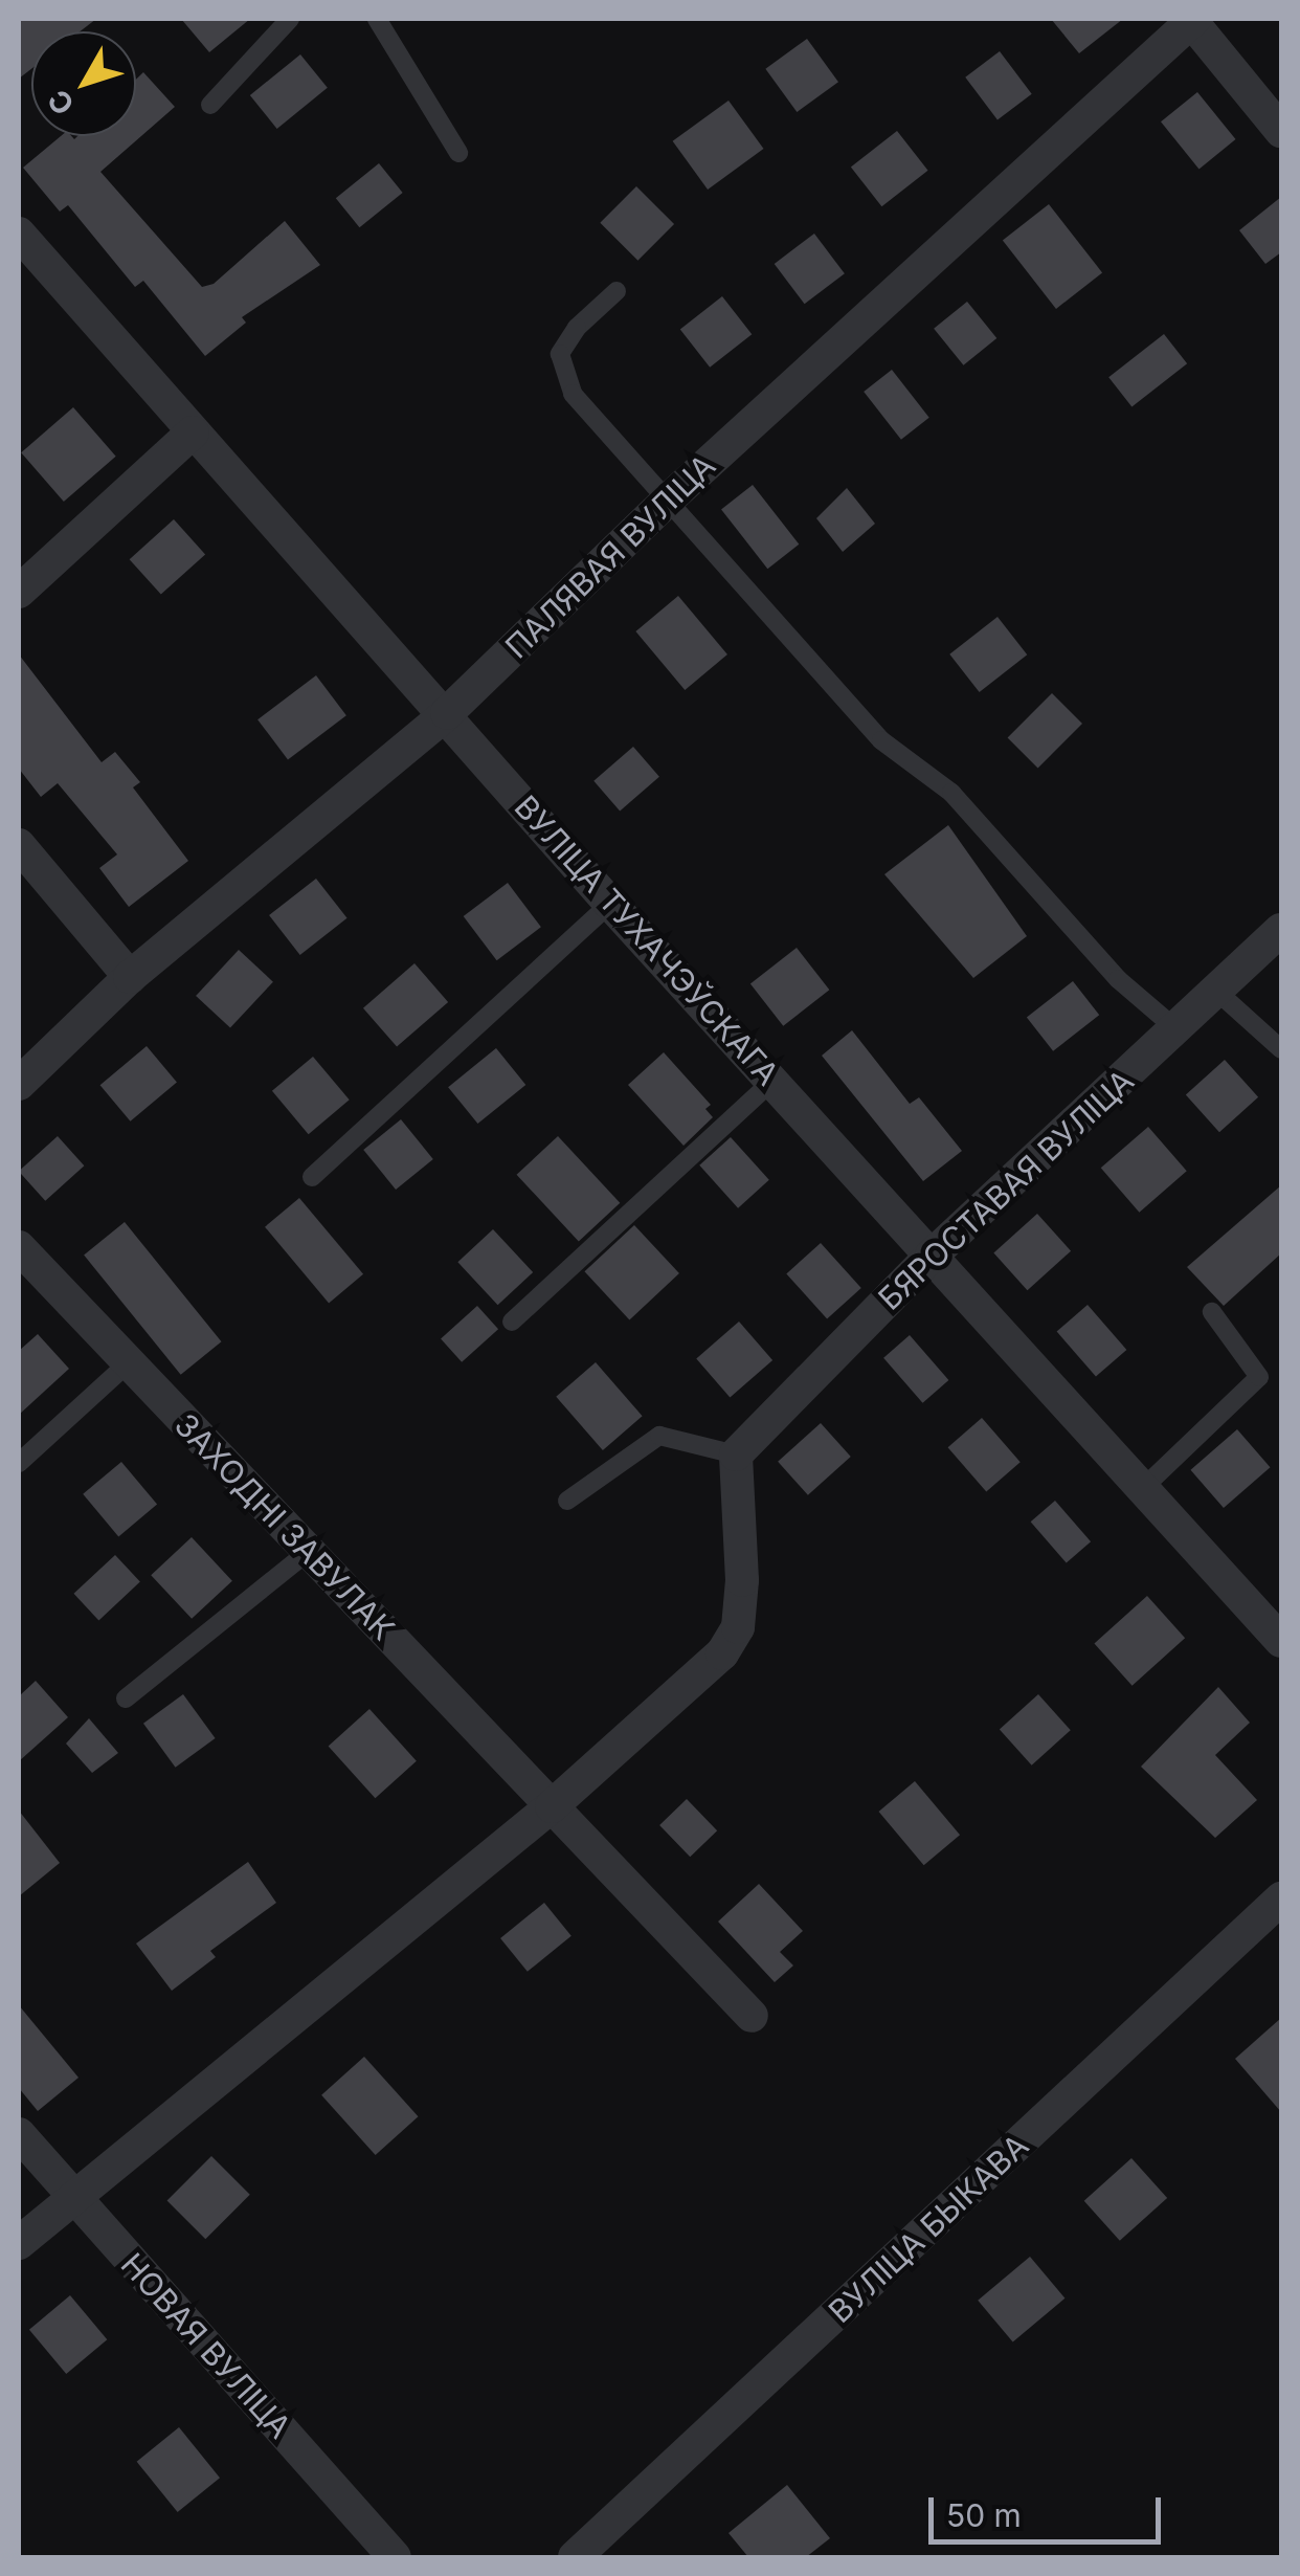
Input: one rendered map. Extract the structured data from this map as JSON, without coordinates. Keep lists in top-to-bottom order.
{
  "streets": {
    "street": [
      "ПАЛЯВАЯ ВУЛІЦА",
      "ВУЛІЦА ТУХАЧЭЎСКАГА",
      "БЯРОСТАВАЯ ВУЛІЦА",
      "ЗАХОДНІ ЗАВУЛАК",
      "ВУЛІЦА БЫКАВА",
      "НОВАЯ ВУЛІЦА"
    ]
  },
  "crossings": [
    ["ПАЛЯВАЯ ВУЛІЦА", "ВУЛІЦА ТУХАЧЭЎСКАГА"],
    ["ВУЛІЦА ТУХАЧЭЎСКАГА", "БЯРОСТАВАЯ ВУЛІЦА"]
  ],
  "scale_bar": "50 m",
  "north": "bottom left"
}
